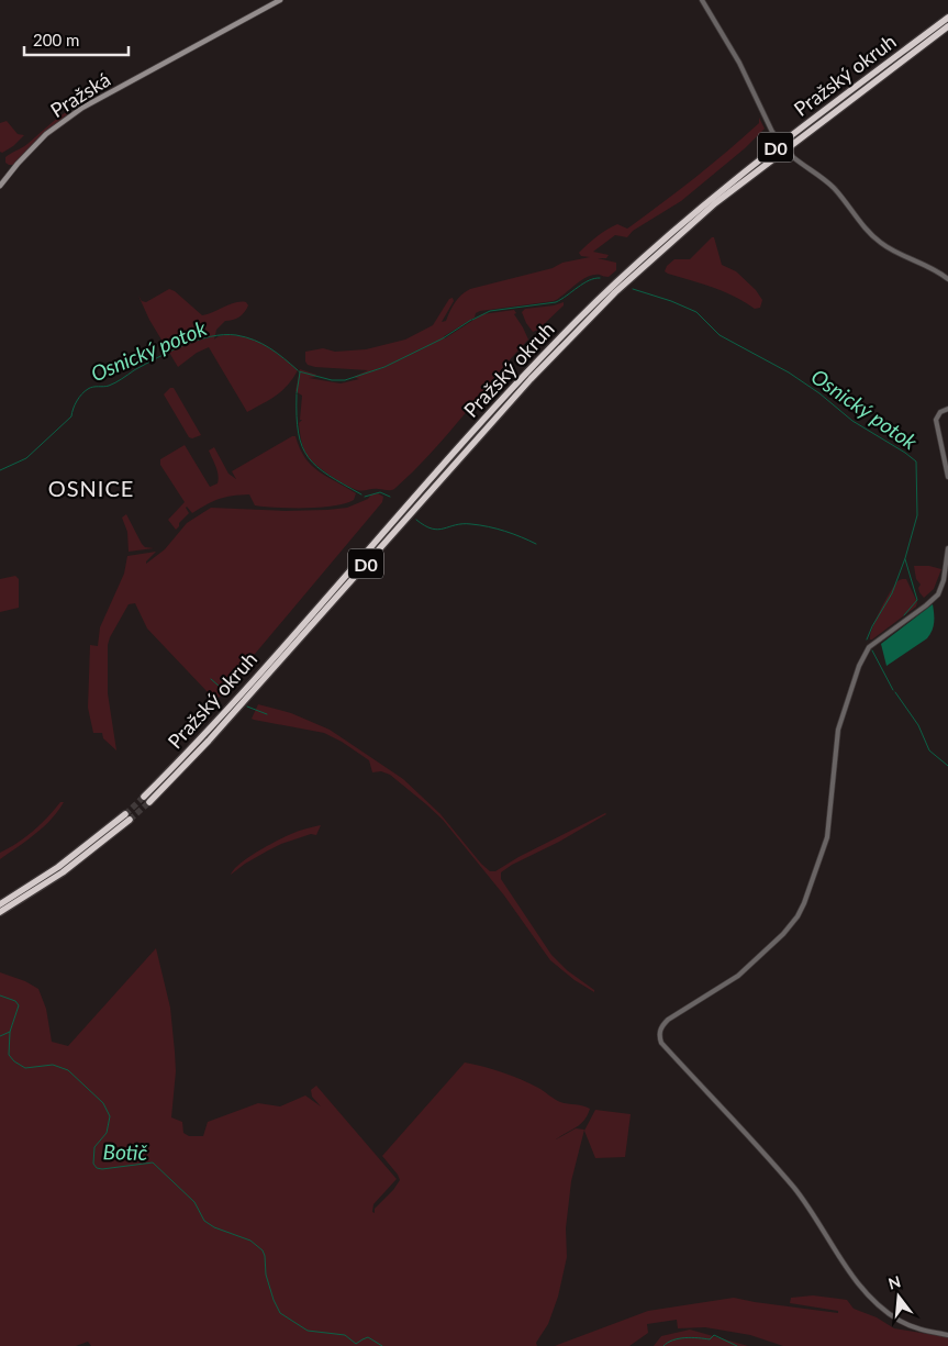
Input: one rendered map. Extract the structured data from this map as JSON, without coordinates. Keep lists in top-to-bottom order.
{
  "streets": {
    "highway": ["Pražský okruh", "D0"],
    "main road": ["Pražská"]
  },
  "districts": ["OSNICE"],
  "water": ["Osnický potok", "Botič"],
  "scale_bar": "200 m",
  "north": "top"
}
